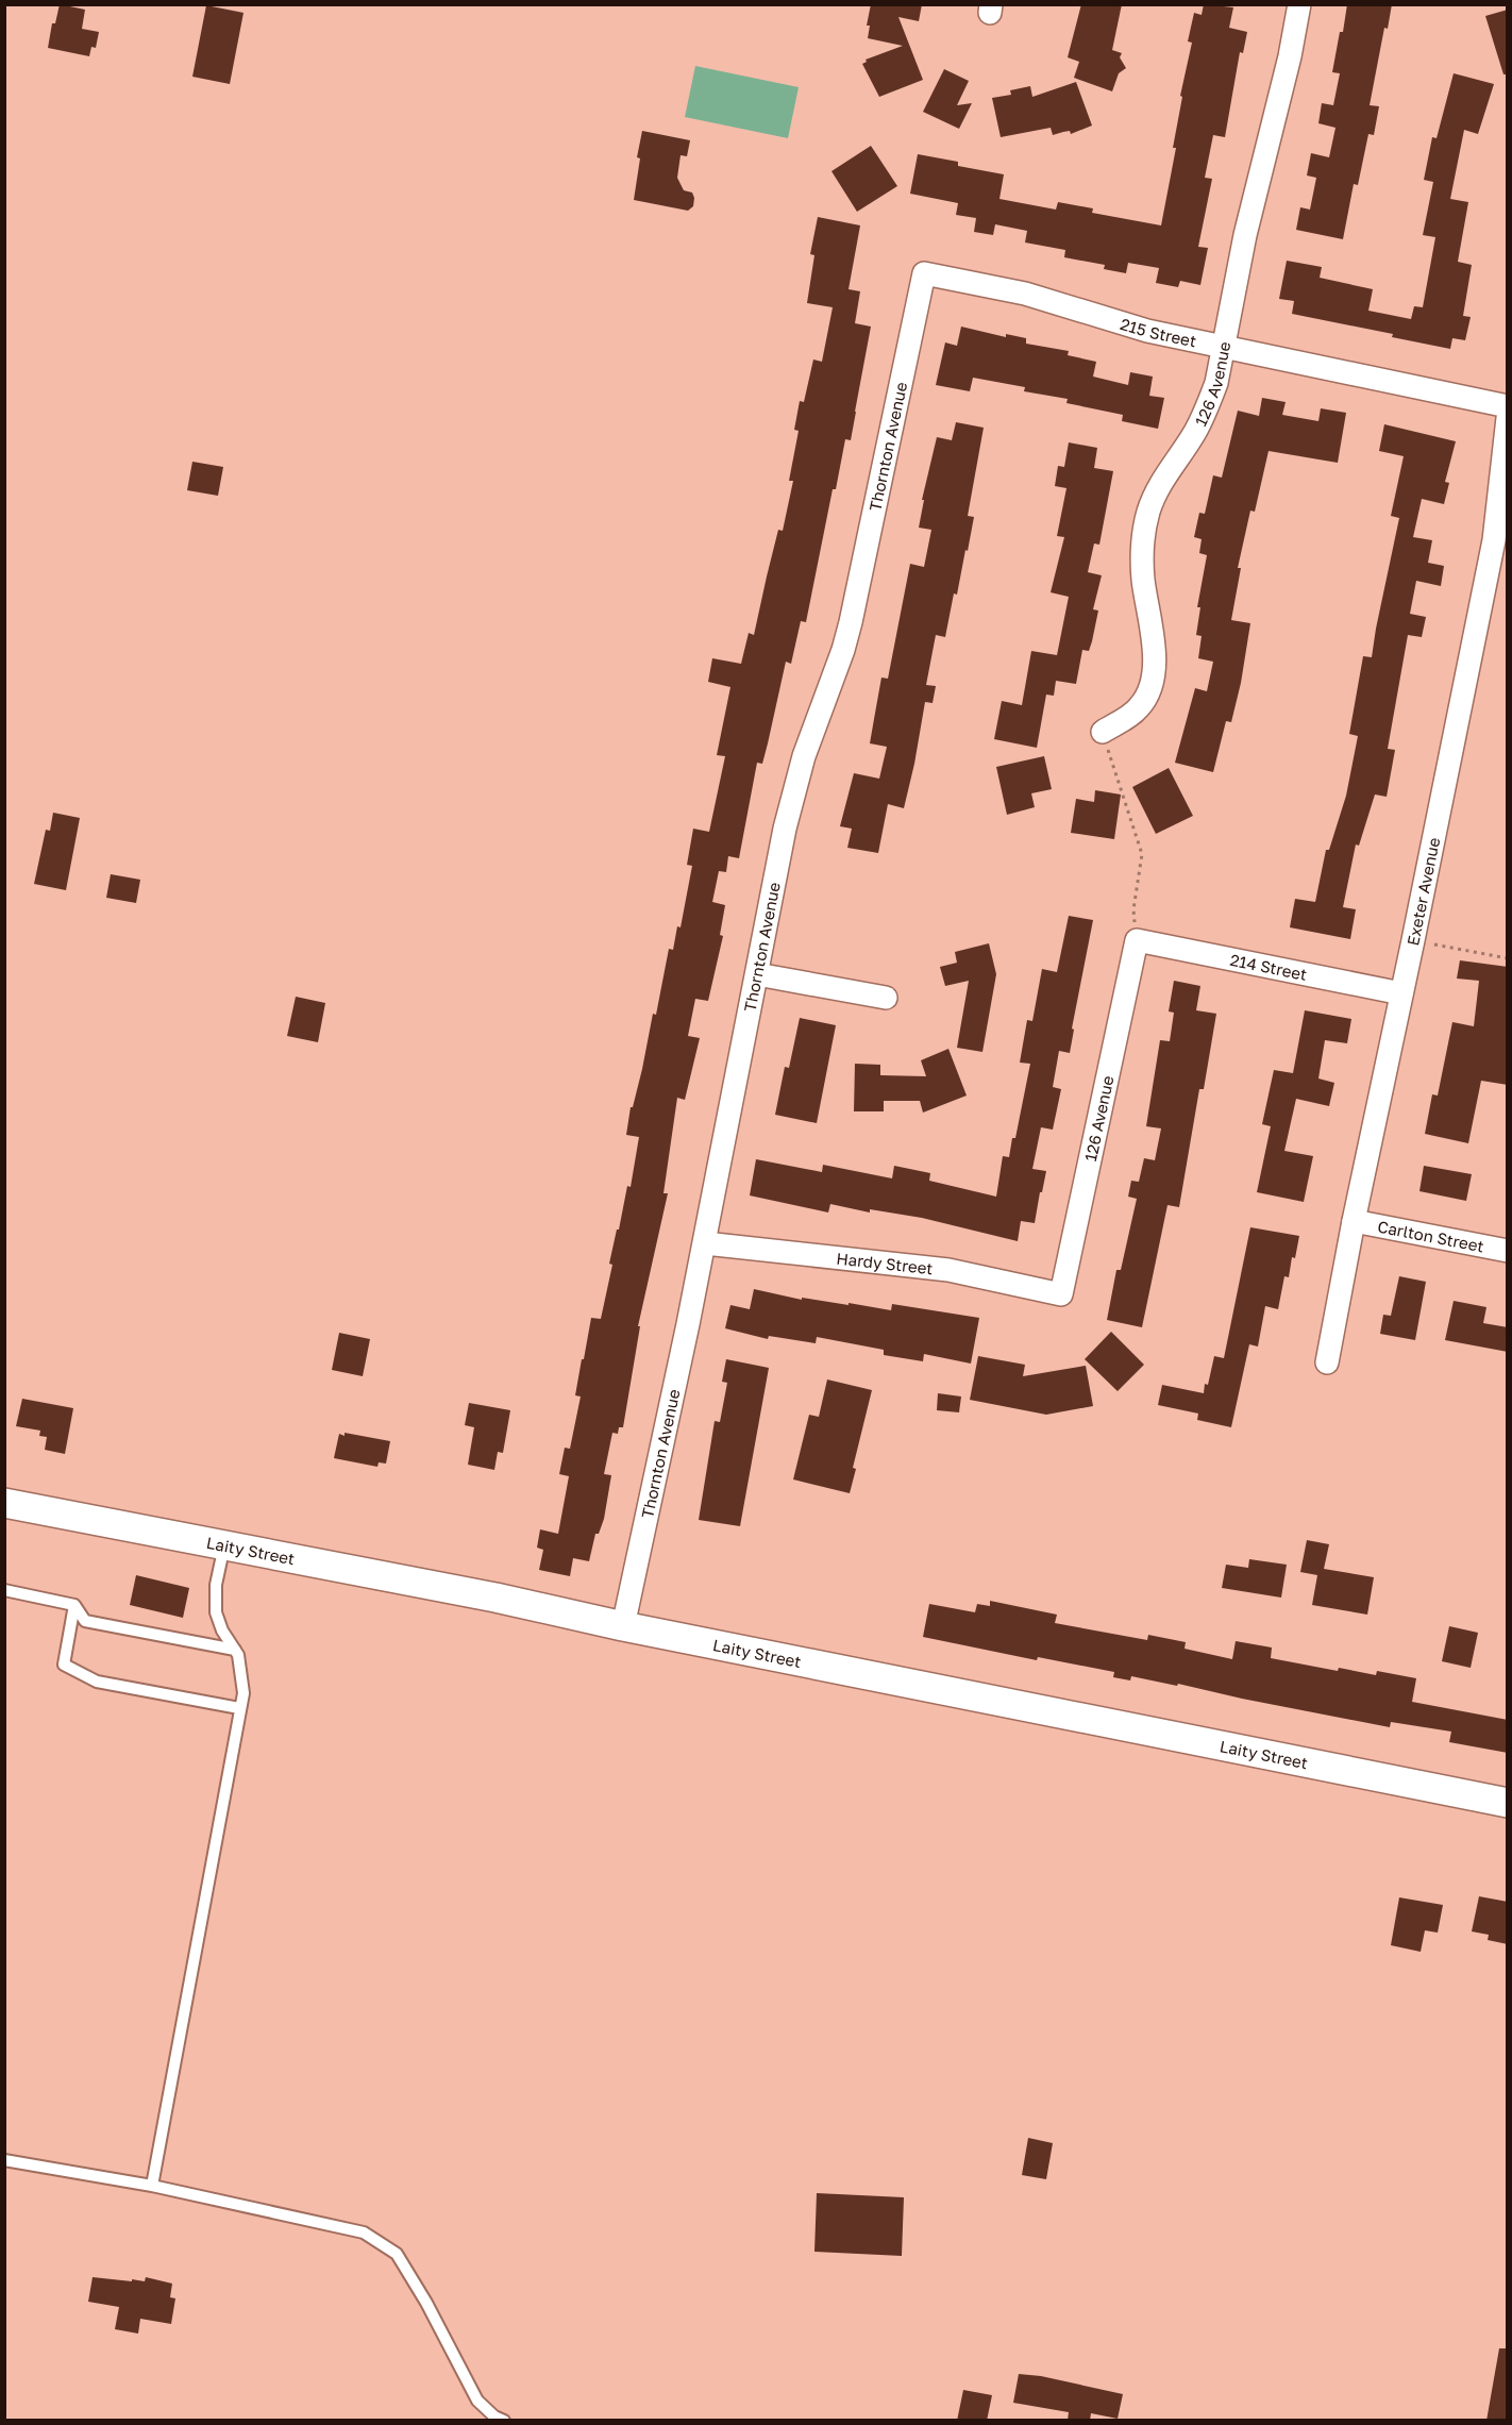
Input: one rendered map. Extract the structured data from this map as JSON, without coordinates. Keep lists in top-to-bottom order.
{
  "streets": {
    "street": [
      "215 Street",
      "126 Avenue",
      "Thornton Avenue",
      "Exeter Avenue",
      "214 Street",
      "Carlton Street",
      "Hardy Street",
      "Laity Street"
    ]
  },
  "crossings": [
    ["215 Street", "126 Avenue"],
    ["215 Street", "Thornton Avenue"],
    ["126 Avenue", "214 Street"],
    ["126 Avenue", "Hardy Street"],
    ["Thornton Avenue", "Hardy Street"],
    ["Thornton Avenue", "Laity Street"],
    ["Exeter Avenue", "214 Street"],
    ["Exeter Avenue", "Carlton Street"]
  ]
}
